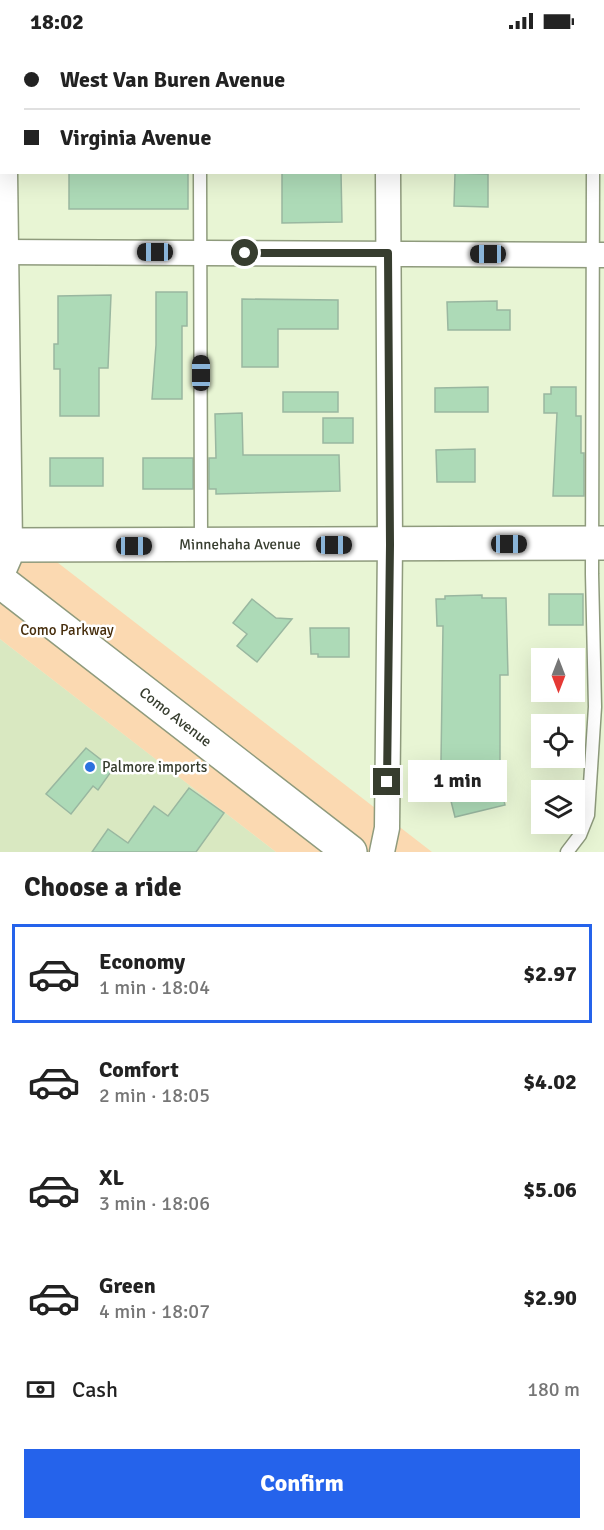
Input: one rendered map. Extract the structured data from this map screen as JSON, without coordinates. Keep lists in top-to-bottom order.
{
  "streets": {
    "main road": ["Minnehaha Avenue", "Como Avenue"]
  },
  "parks": ["Como Parkway"],
  "places": ["Palmore imports"],
  "north": "bottom",
  "page": {
    "status": "18:02",
    "banner": ["West Van Buren Avenue", "Virginia Avenue"],
    "bubble": "1 min",
    "heading": "Choose a ride",
    "list": [
      {
        "name": "Economy",
        "note": "1 min · 18:04",
        "value": "$2.97"
      },
      {
        "name": "Comfort",
        "note": "2 min · 18:05",
        "value": "$4.02"
      },
      {
        "name": "XL",
        "note": "3 min · 18:06",
        "value": "$5.06"
      },
      {
        "name": "Green",
        "note": "4 min · 18:07",
        "value": "$2.90"
      }
    ],
    "pay": ["Cash", "180 m"],
    "buttons": "Confirm"
  }
}
